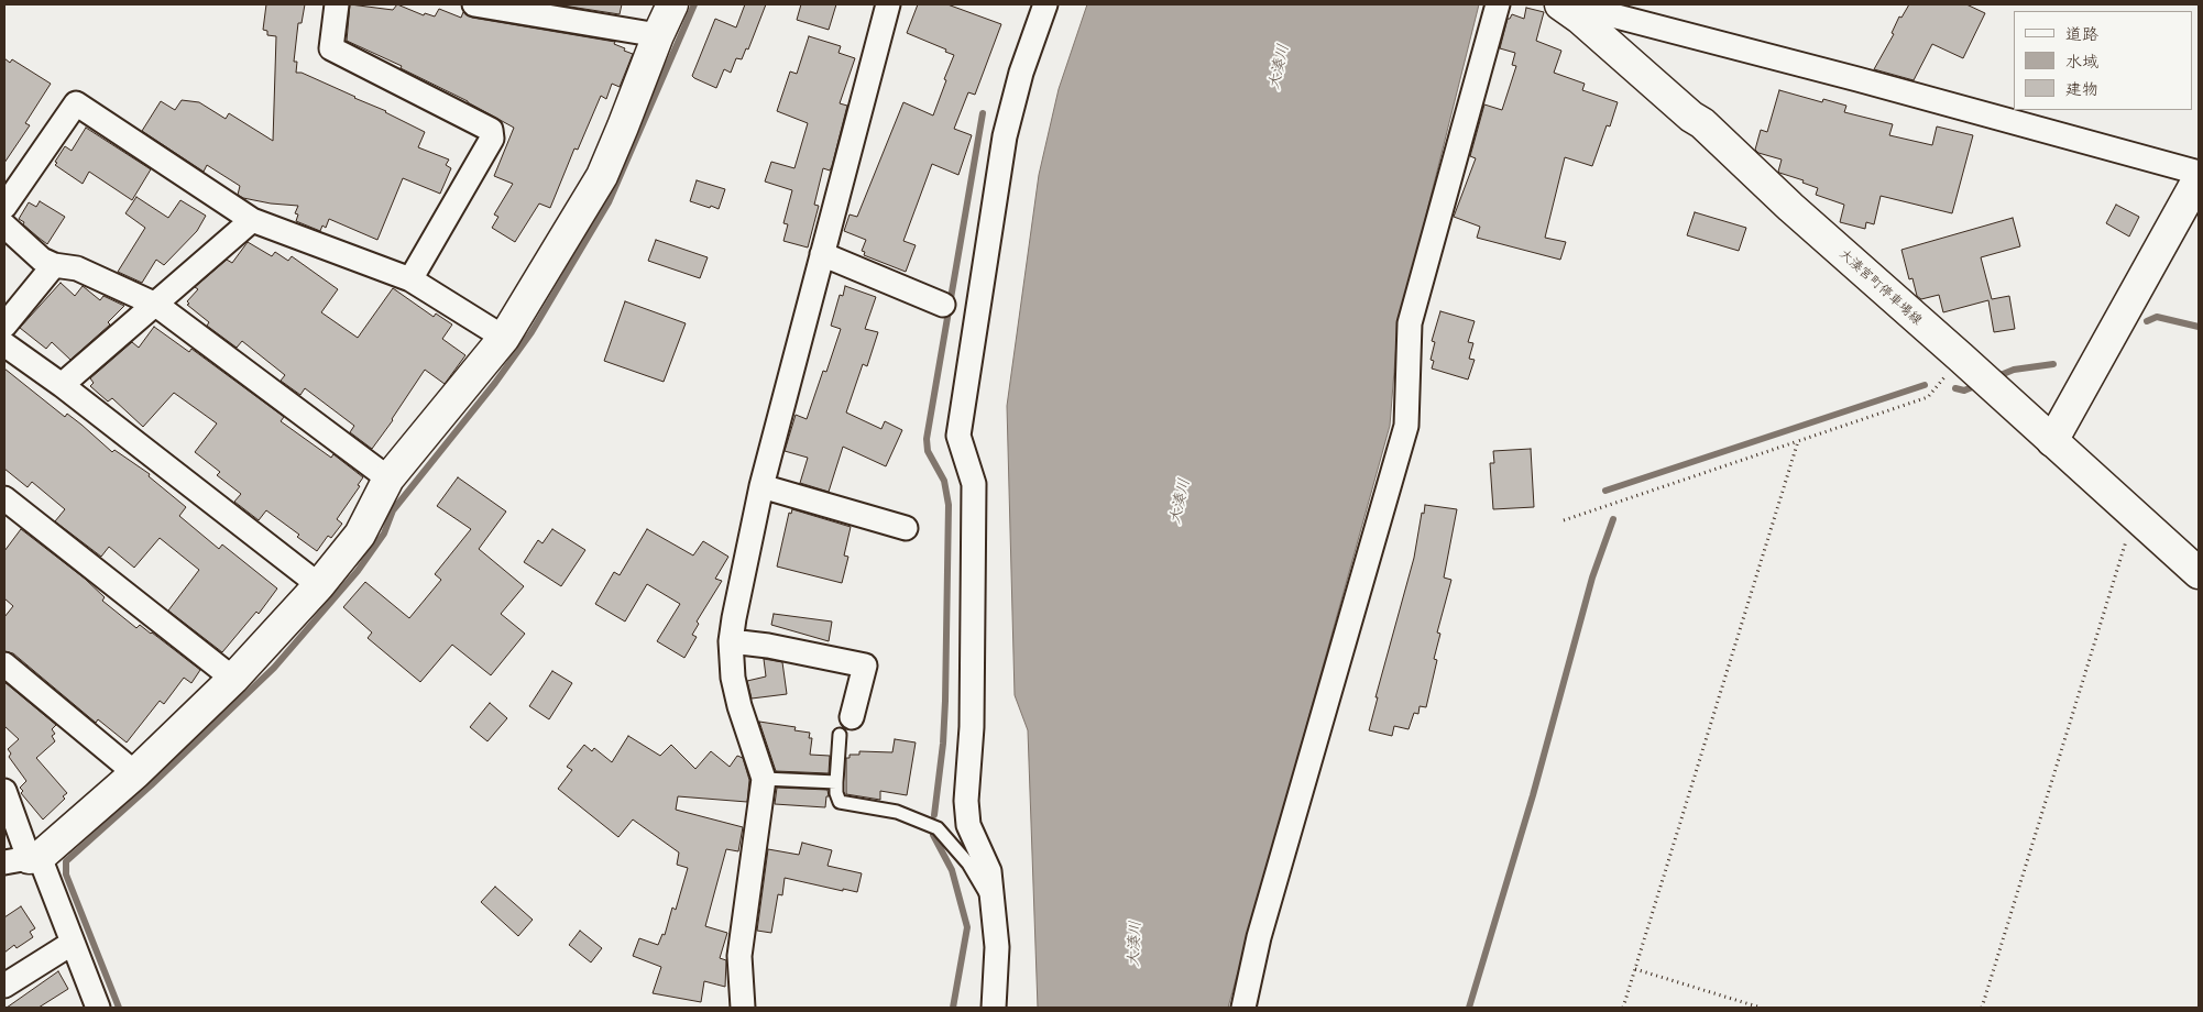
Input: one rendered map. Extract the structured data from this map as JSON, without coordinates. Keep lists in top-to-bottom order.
{
  "streets": {
    "street": ["大湊宮町停車場線"]
  },
  "water": ["大湊川"],
  "legend": ["道路", "水域", "建物"]
}
